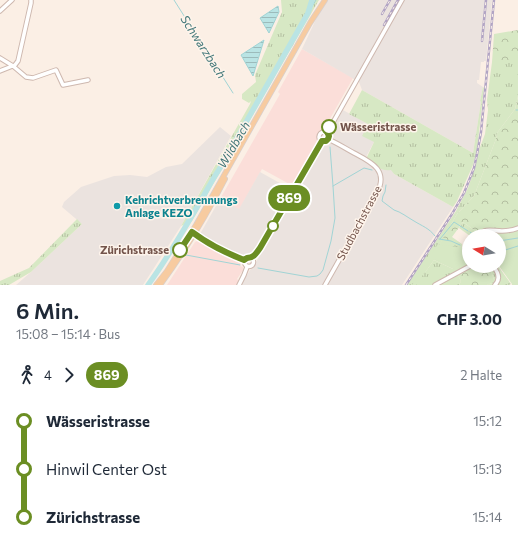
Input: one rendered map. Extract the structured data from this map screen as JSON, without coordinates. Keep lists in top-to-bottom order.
{
  "streets": {
    "street": ["Studbachstrasse"]
  },
  "water": ["Schwarzbach", "Wildbach"],
  "places": ["Wässeristrasse", "Kehrichtverbrennungs Anlage KEZO", "Zürichstrasse"],
  "lines": ["bus line 869"],
  "north": "left",
  "page": {
    "on_map": "869",
    "heading": ["6 Min.", "15:08 – 15:14 · Bus", "CHF 3.00"],
    "legs": ["4", "869", "2 Halte"],
    "list": [
      {
        "name": "Wässeristrasse",
        "value": "15:12"
      },
      {
        "name": "Hinwil Center Ost",
        "value": "15:13"
      },
      {
        "name": "Zürichstrasse",
        "value": "15:14"
      }
    ]
  }
}
